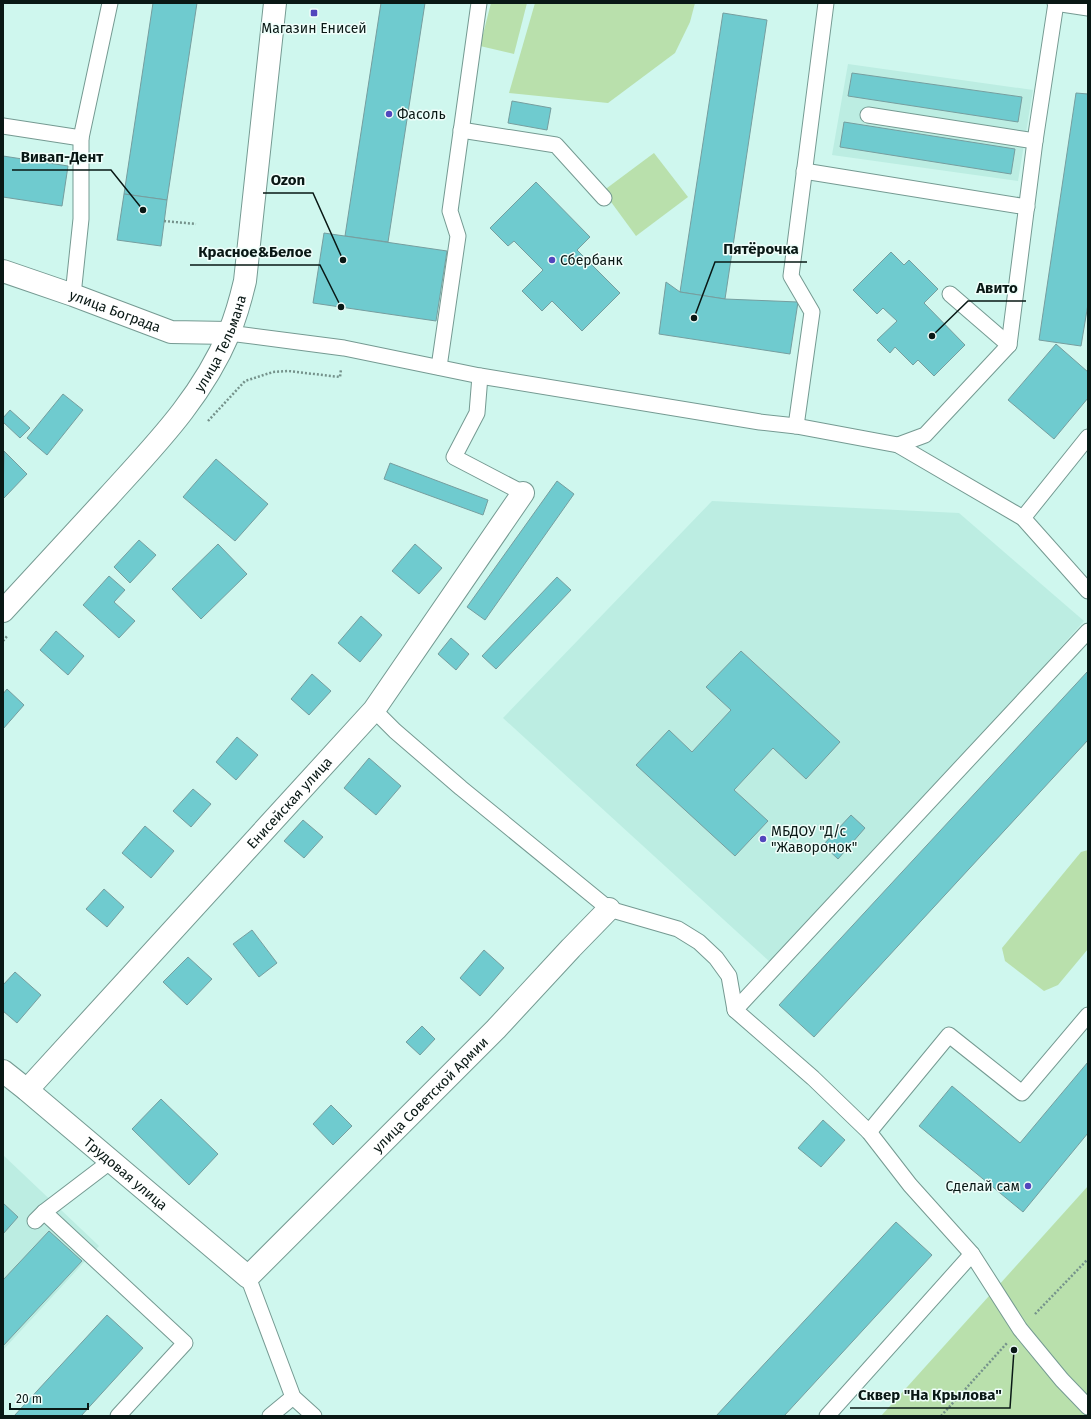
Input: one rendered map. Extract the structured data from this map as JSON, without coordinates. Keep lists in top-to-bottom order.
{
  "streets": {
    "street": [
      "улица Бограда",
      "улица Тельмана",
      "Енисейская улица",
      "улица Советской Армии",
      "Трудовая улица"
    ]
  },
  "crossings": [
    ["улица Бограда", "улица Тельмана"],
    ["Енисейская улица", "Трудовая улица"],
    ["улица Советской Армии", "Трудовая улица"]
  ],
  "places": {
    "transit": ["Магазин Енисей"],
    "other": [
      "Фасоль",
      "Вивап-Дент",
      "Ozon",
      "Сбербанк",
      "Красное&Белое",
      "Пятёрочка",
      "Авито",
      "МБДОУ \"Д/с \"Жаворонок\"",
      "Сделай сам",
      "Сквер \"На Крылова\""
    ]
  },
  "scale_bar": "20 m"
}
